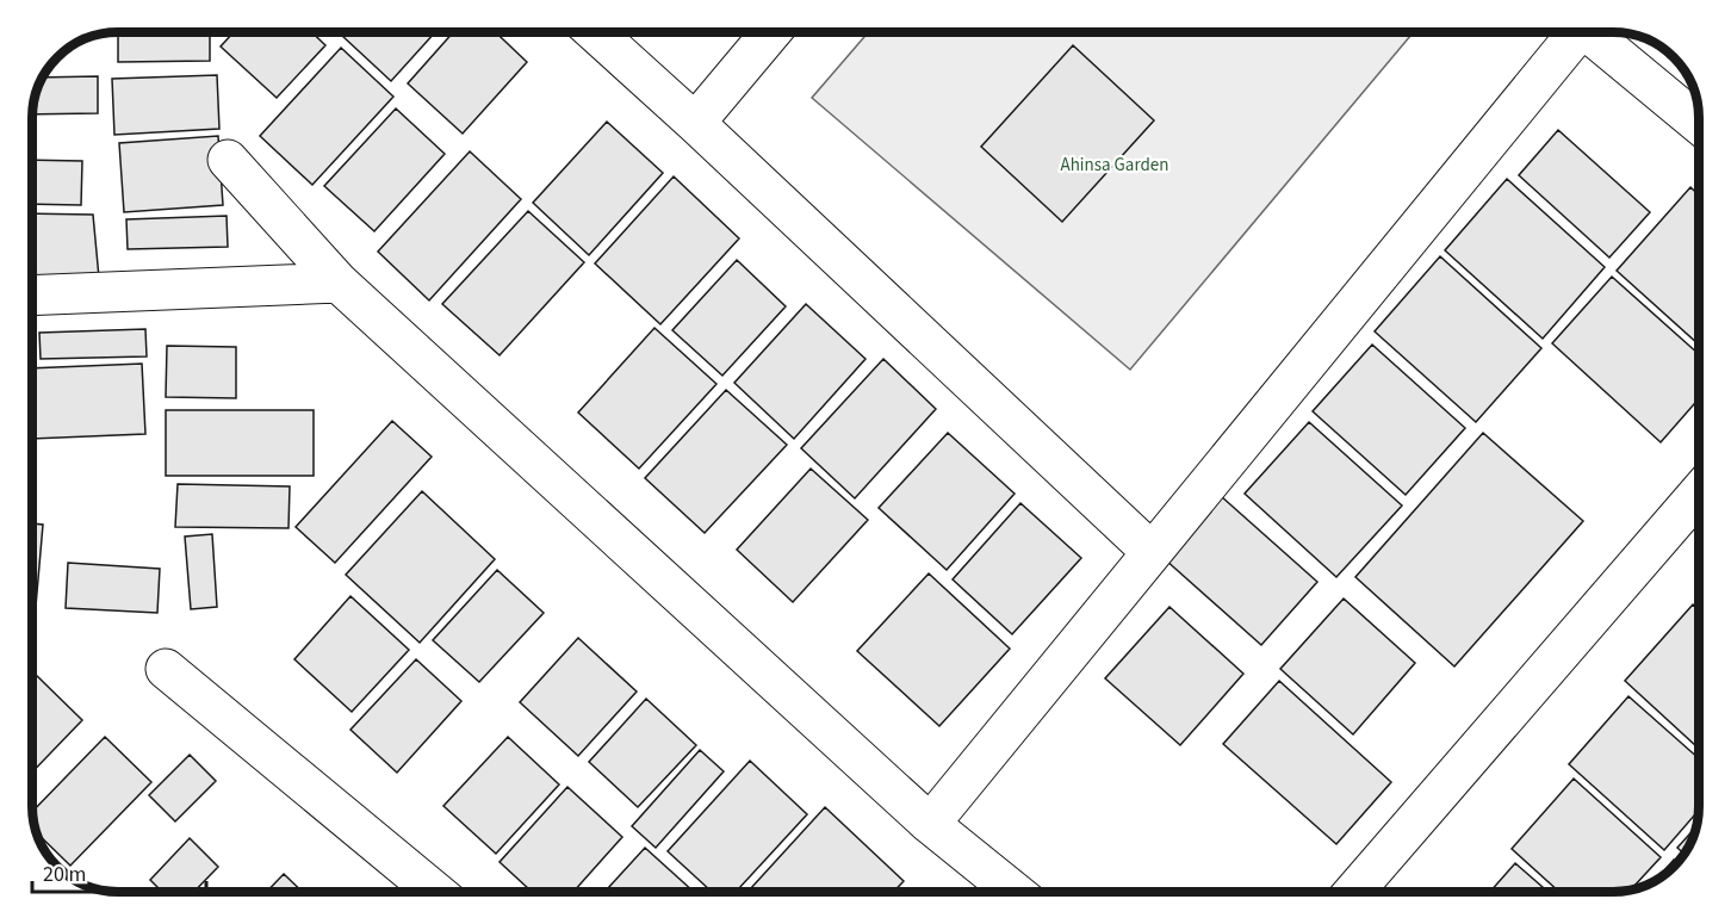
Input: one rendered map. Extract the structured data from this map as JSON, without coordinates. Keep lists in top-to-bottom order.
{
  "parks": ["Ahinsa Garden"],
  "scale_bar": "20 m"
}
